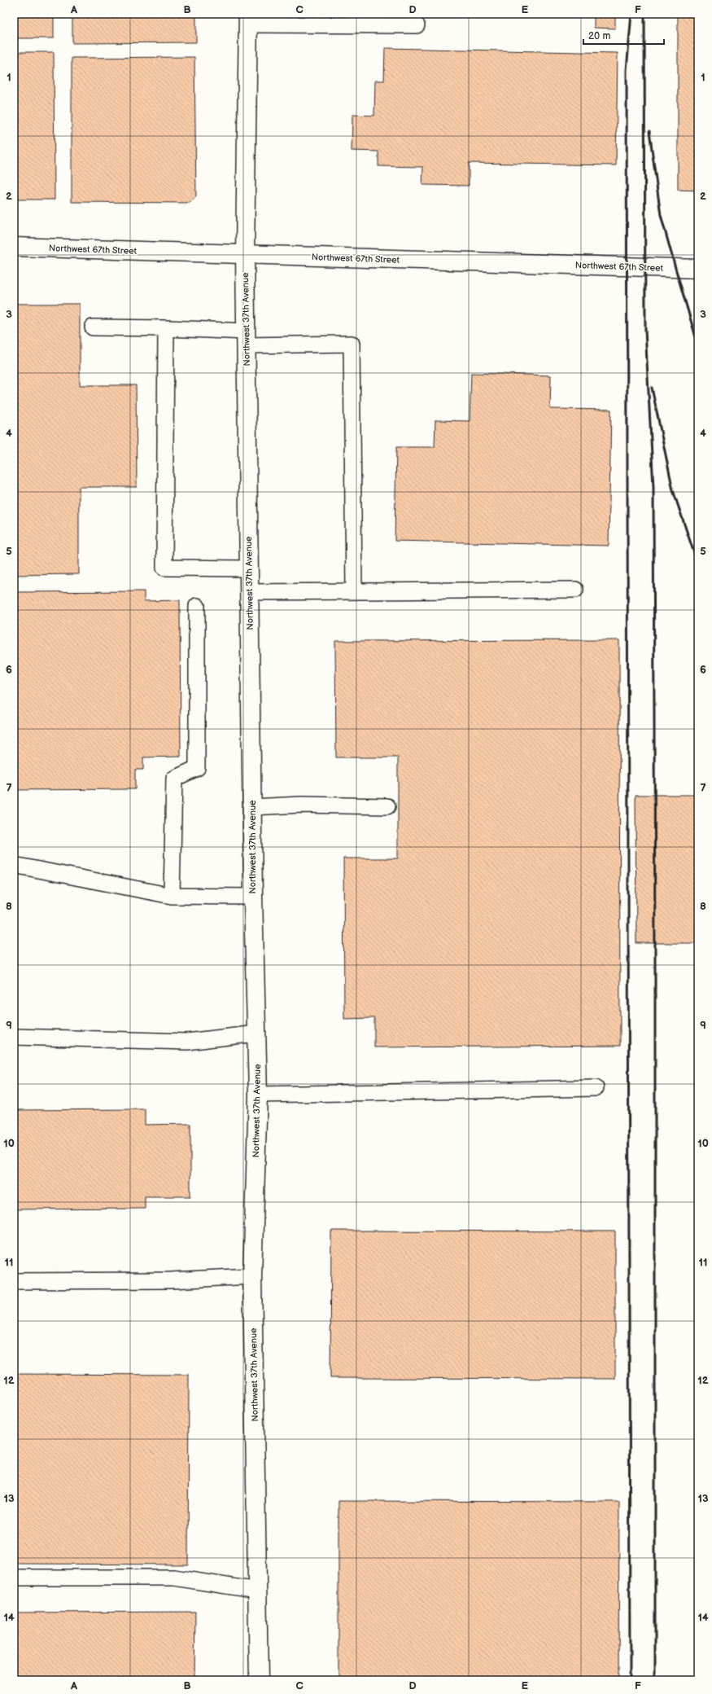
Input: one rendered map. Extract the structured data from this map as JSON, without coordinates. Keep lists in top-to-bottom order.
{
  "streets": {
    "street": ["Northwest 67th Street", "Northwest 37th Avenue"]
  },
  "crossings": [
    ["Northwest 67th Street", "Northwest 37th Avenue"]
  ],
  "scale_bar": "20 m",
  "grid": {
    "columns": [
      "A",
      "B",
      "C",
      "D",
      "E",
      "F"
    ],
    "rows": [
      "1",
      "2",
      "3",
      "4",
      "5",
      "6",
      "7",
      "8",
      "9",
      "10",
      "11",
      "12",
      "13",
      "14"
    ]
  }
}
